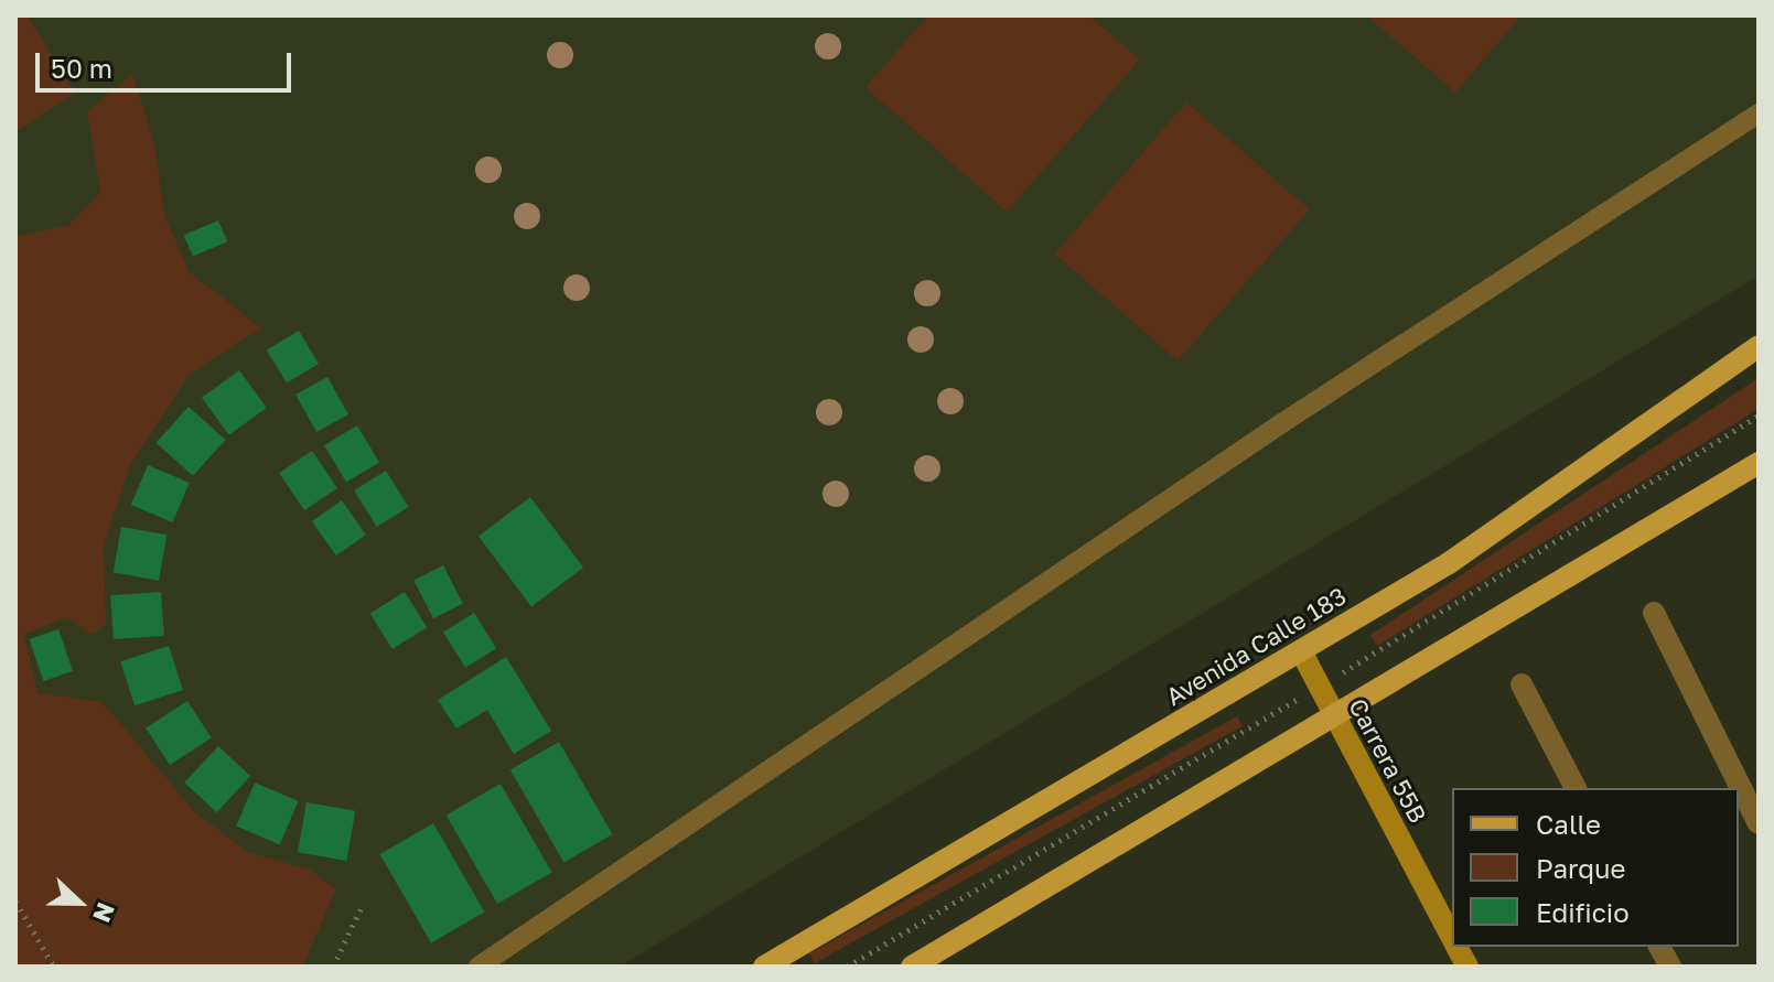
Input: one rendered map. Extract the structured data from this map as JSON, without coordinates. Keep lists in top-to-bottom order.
{
  "streets": {
    "main road": ["Avenida Calle 183"],
    "street": ["Carrera 55B"]
  },
  "crossings": [
    ["Avenida Calle 183", "Carrera 55B"]
  ],
  "legend": ["Calle", "Parque", "Edificio"],
  "scale_bar": "50 m",
  "north": "right"
}
